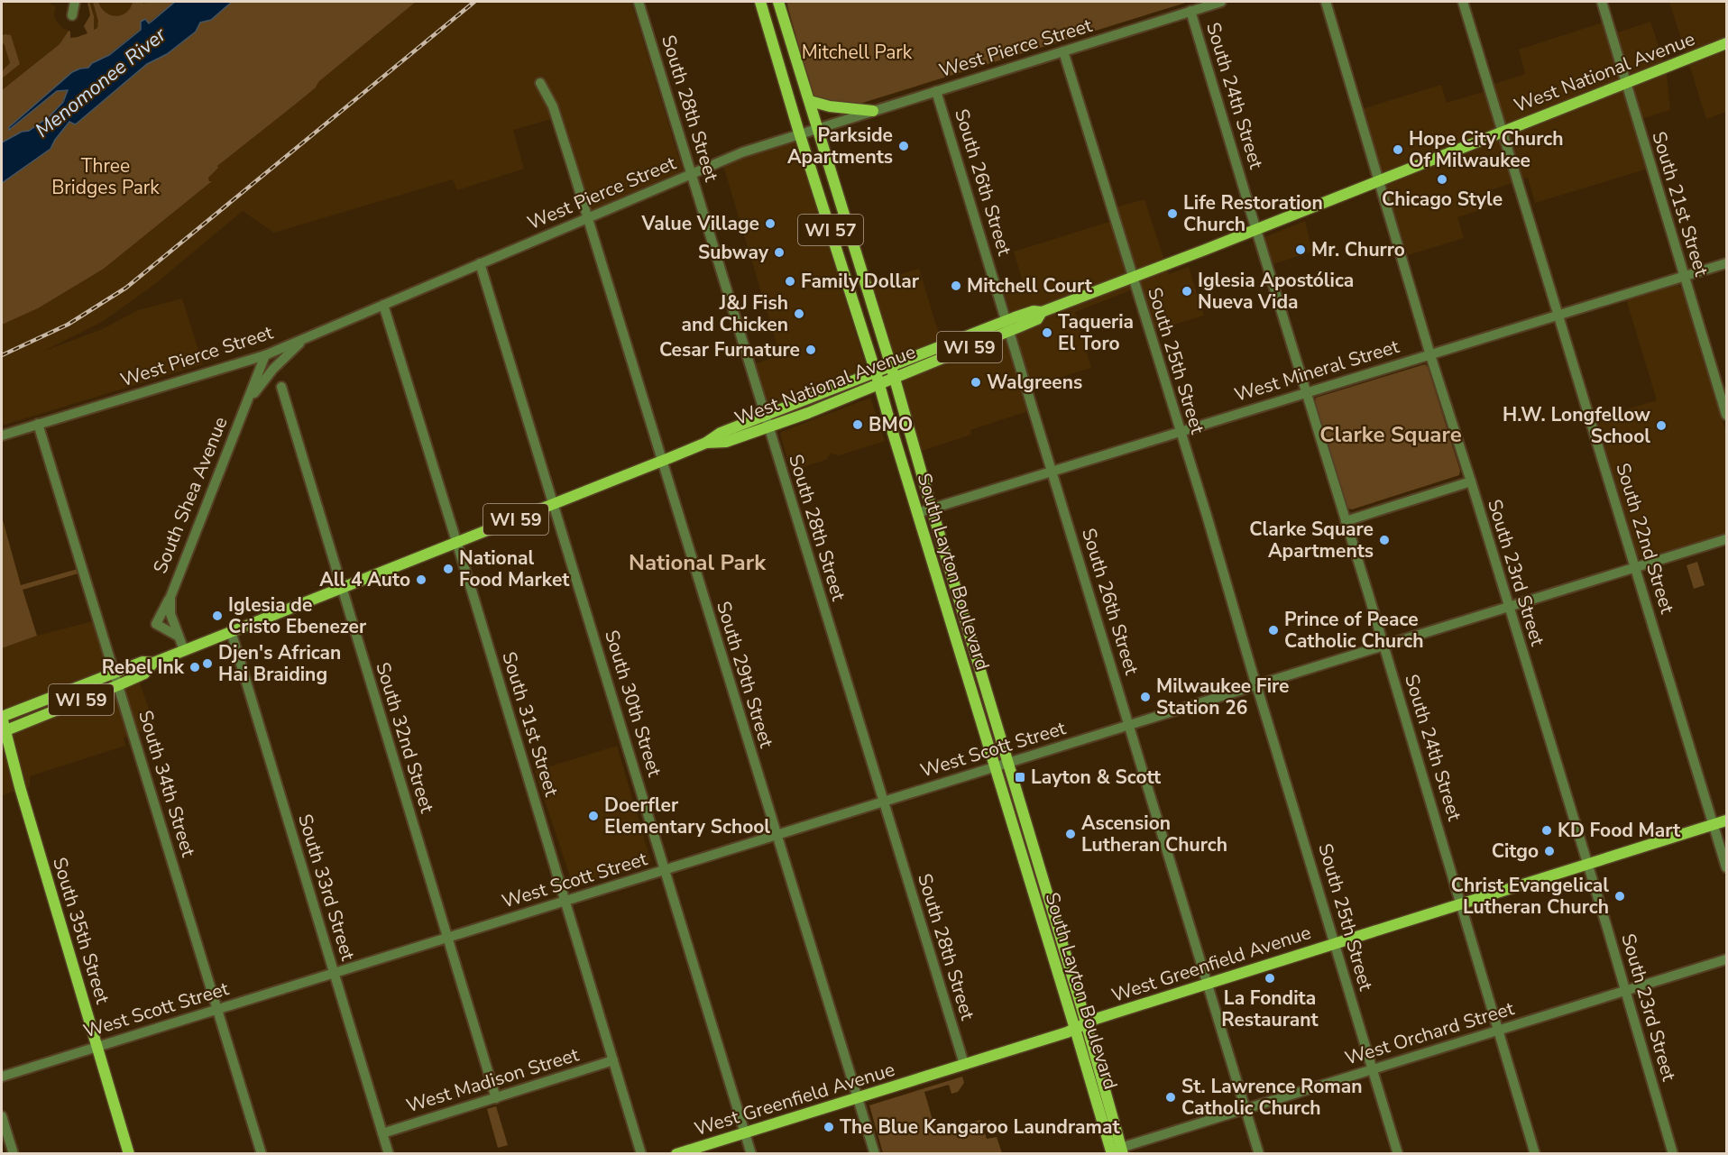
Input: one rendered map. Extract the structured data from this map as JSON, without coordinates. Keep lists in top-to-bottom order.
{
  "streets": {
    "main road": [
      "West National Avenue",
      "WI 57",
      "WI 59",
      "South Layton Boulevard",
      "South 35th Street",
      "West Greenfield Avenue"
    ],
    "street": [
      "West Pierce Street",
      "South 24th Street",
      "South 28th Street",
      "South 26th Street",
      "South 21st Street",
      "South 25th Street",
      "West Mineral Street",
      "South Shea Avenue",
      "South 22nd Street",
      "South 23rd Street",
      "South 29th Street",
      "South 30th Street",
      "South 31st Street",
      "South 32nd Street",
      "West Scott Street",
      "South 34th Street",
      "South 33rd Street",
      "West Orchard Street",
      "West Madison Street"
    ]
  },
  "crossings": [
    ["West Pierce Street", "South 24th Street"],
    ["West Pierce Street", "South 28th Street"],
    ["West Pierce Street", "South 26th Street"],
    ["West Pierce Street", "South 25th Street"],
    ["West Pierce Street", "South Shea Avenue"],
    ["West Pierce Street", "South Layton Boulevard"],
    ["West Pierce Street", "South 29th Street"],
    ["West Pierce Street", "South 30th Street"],
    ["West Pierce Street", "South 31st Street"],
    ["West Pierce Street", "South 34th Street"],
    ["West National Avenue", "South 24th Street"],
    ["West National Avenue", "South 28th Street"],
    ["West National Avenue", "South 26th Street"],
    ["West National Avenue", "South 21st Street"],
    ["West National Avenue", "South 25th Street"],
    ["West National Avenue", "South Shea Avenue"],
    ["West National Avenue", "South 22nd Street"],
    ["West National Avenue", "South Layton Boulevard"],
    ["West National Avenue", "South 23rd Street"],
    ["West National Avenue", "South 29th Street"],
    ["West National Avenue", "South 30th Street"],
    ["West National Avenue", "South 31st Street"],
    ["West National Avenue", "South 32nd Street"],
    ["West National Avenue", "South 34th Street"],
    ["West National Avenue", "South 33rd Street"],
    ["West National Avenue", "South 35th Street"],
    ["South 24th Street", "West Mineral Street"],
    ["South 24th Street", "West Scott Street"],
    ["South 24th Street", "West Greenfield Avenue"],
    ["South 24th Street", "West Orchard Street"],
    ["South 28th Street", "West Scott Street"],
    ["South 28th Street", "West Greenfield Avenue"],
    ["South 26th Street", "West Mineral Street"],
    ["South 26th Street", "West Scott Street"],
    ["South 26th Street", "West Greenfield Avenue"],
    ["South 26th Street", "West Orchard Street"],
    ["South 21st Street", "West Mineral Street"],
    ["South 25th Street", "West Mineral Street"],
    ["South 25th Street", "West Scott Street"],
    ["South 25th Street", "West Greenfield Avenue"],
    ["South 25th Street", "West Orchard Street"],
    ["West Mineral Street", "South 22nd Street"],
    ["West Mineral Street", "South Layton Boulevard"],
    ["West Mineral Street", "South 23rd Street"],
    ["South 22nd Street", "West Scott Street"],
    ["South 22nd Street", "West Greenfield Avenue"],
    ["South Layton Boulevard", "West Scott Street"],
    ["South Layton Boulevard", "West Greenfield Avenue"],
    ["South Layton Boulevard", "West Orchard Street"],
    ["South 23rd Street", "West Scott Street"],
    ["South 23rd Street", "West Greenfield Avenue"],
    ["South 23rd Street", "West Orchard Street"],
    ["South 29th Street", "West Scott Street"],
    ["South 29th Street", "West Greenfield Avenue"],
    ["South 30th Street", "West Scott Street"],
    ["South 30th Street", "West Greenfield Avenue"],
    ["South 31st Street", "West Scott Street"],
    ["South 31st Street", "West Madison Street"],
    ["South 32nd Street", "West Scott Street"],
    ["South 32nd Street", "West Madison Street"],
    ["West Scott Street", "South 34th Street"],
    ["West Scott Street", "South 33rd Street"],
    ["West Scott Street", "South 35th Street"],
    ["South 33rd Street", "West Madison Street"]
  ],
  "districts": ["Clarke Square", "National Park"],
  "water": ["Menomonee River"],
  "parks": ["Mitchell Park", "Three Bridges Park"],
  "places": {
    "other": [
      "Parkside Apartments",
      "Hope City Church Of Milwaukee",
      "Chicago Style",
      "Life Restoration Church",
      "Value Village",
      "Mr. Churro",
      "Subway",
      "Family Dollar",
      "Mitchell Court",
      "Iglesia Apostólica Nueva Vida",
      "J&J Fish and Chicken",
      "Taqueria El Toro",
      "Cesar Furnature",
      "Walgreens",
      "BMO",
      "H.W. Longfellow School",
      "Clarke Square Apartments",
      "National Food Market",
      "All 4 Auto",
      "Iglesia de Cristo Ebenezer",
      "Prince of Peace Catholic Church",
      "Djen's African Hai Braiding",
      "Rebel Ink",
      "Milwaukee Fire Station 26",
      "Doerfler Elementary School",
      "KD Food Mart",
      "Ascension Lutheran Church",
      "Citgo",
      "Christ Evangelical Lutheran Church",
      "La Fondita Restaurant",
      "St. Lawrence Roman Catholic Church",
      "The Blue Kangaroo Laundramat"
    ],
    "transit": ["Layton & Scott"]
  }
}
